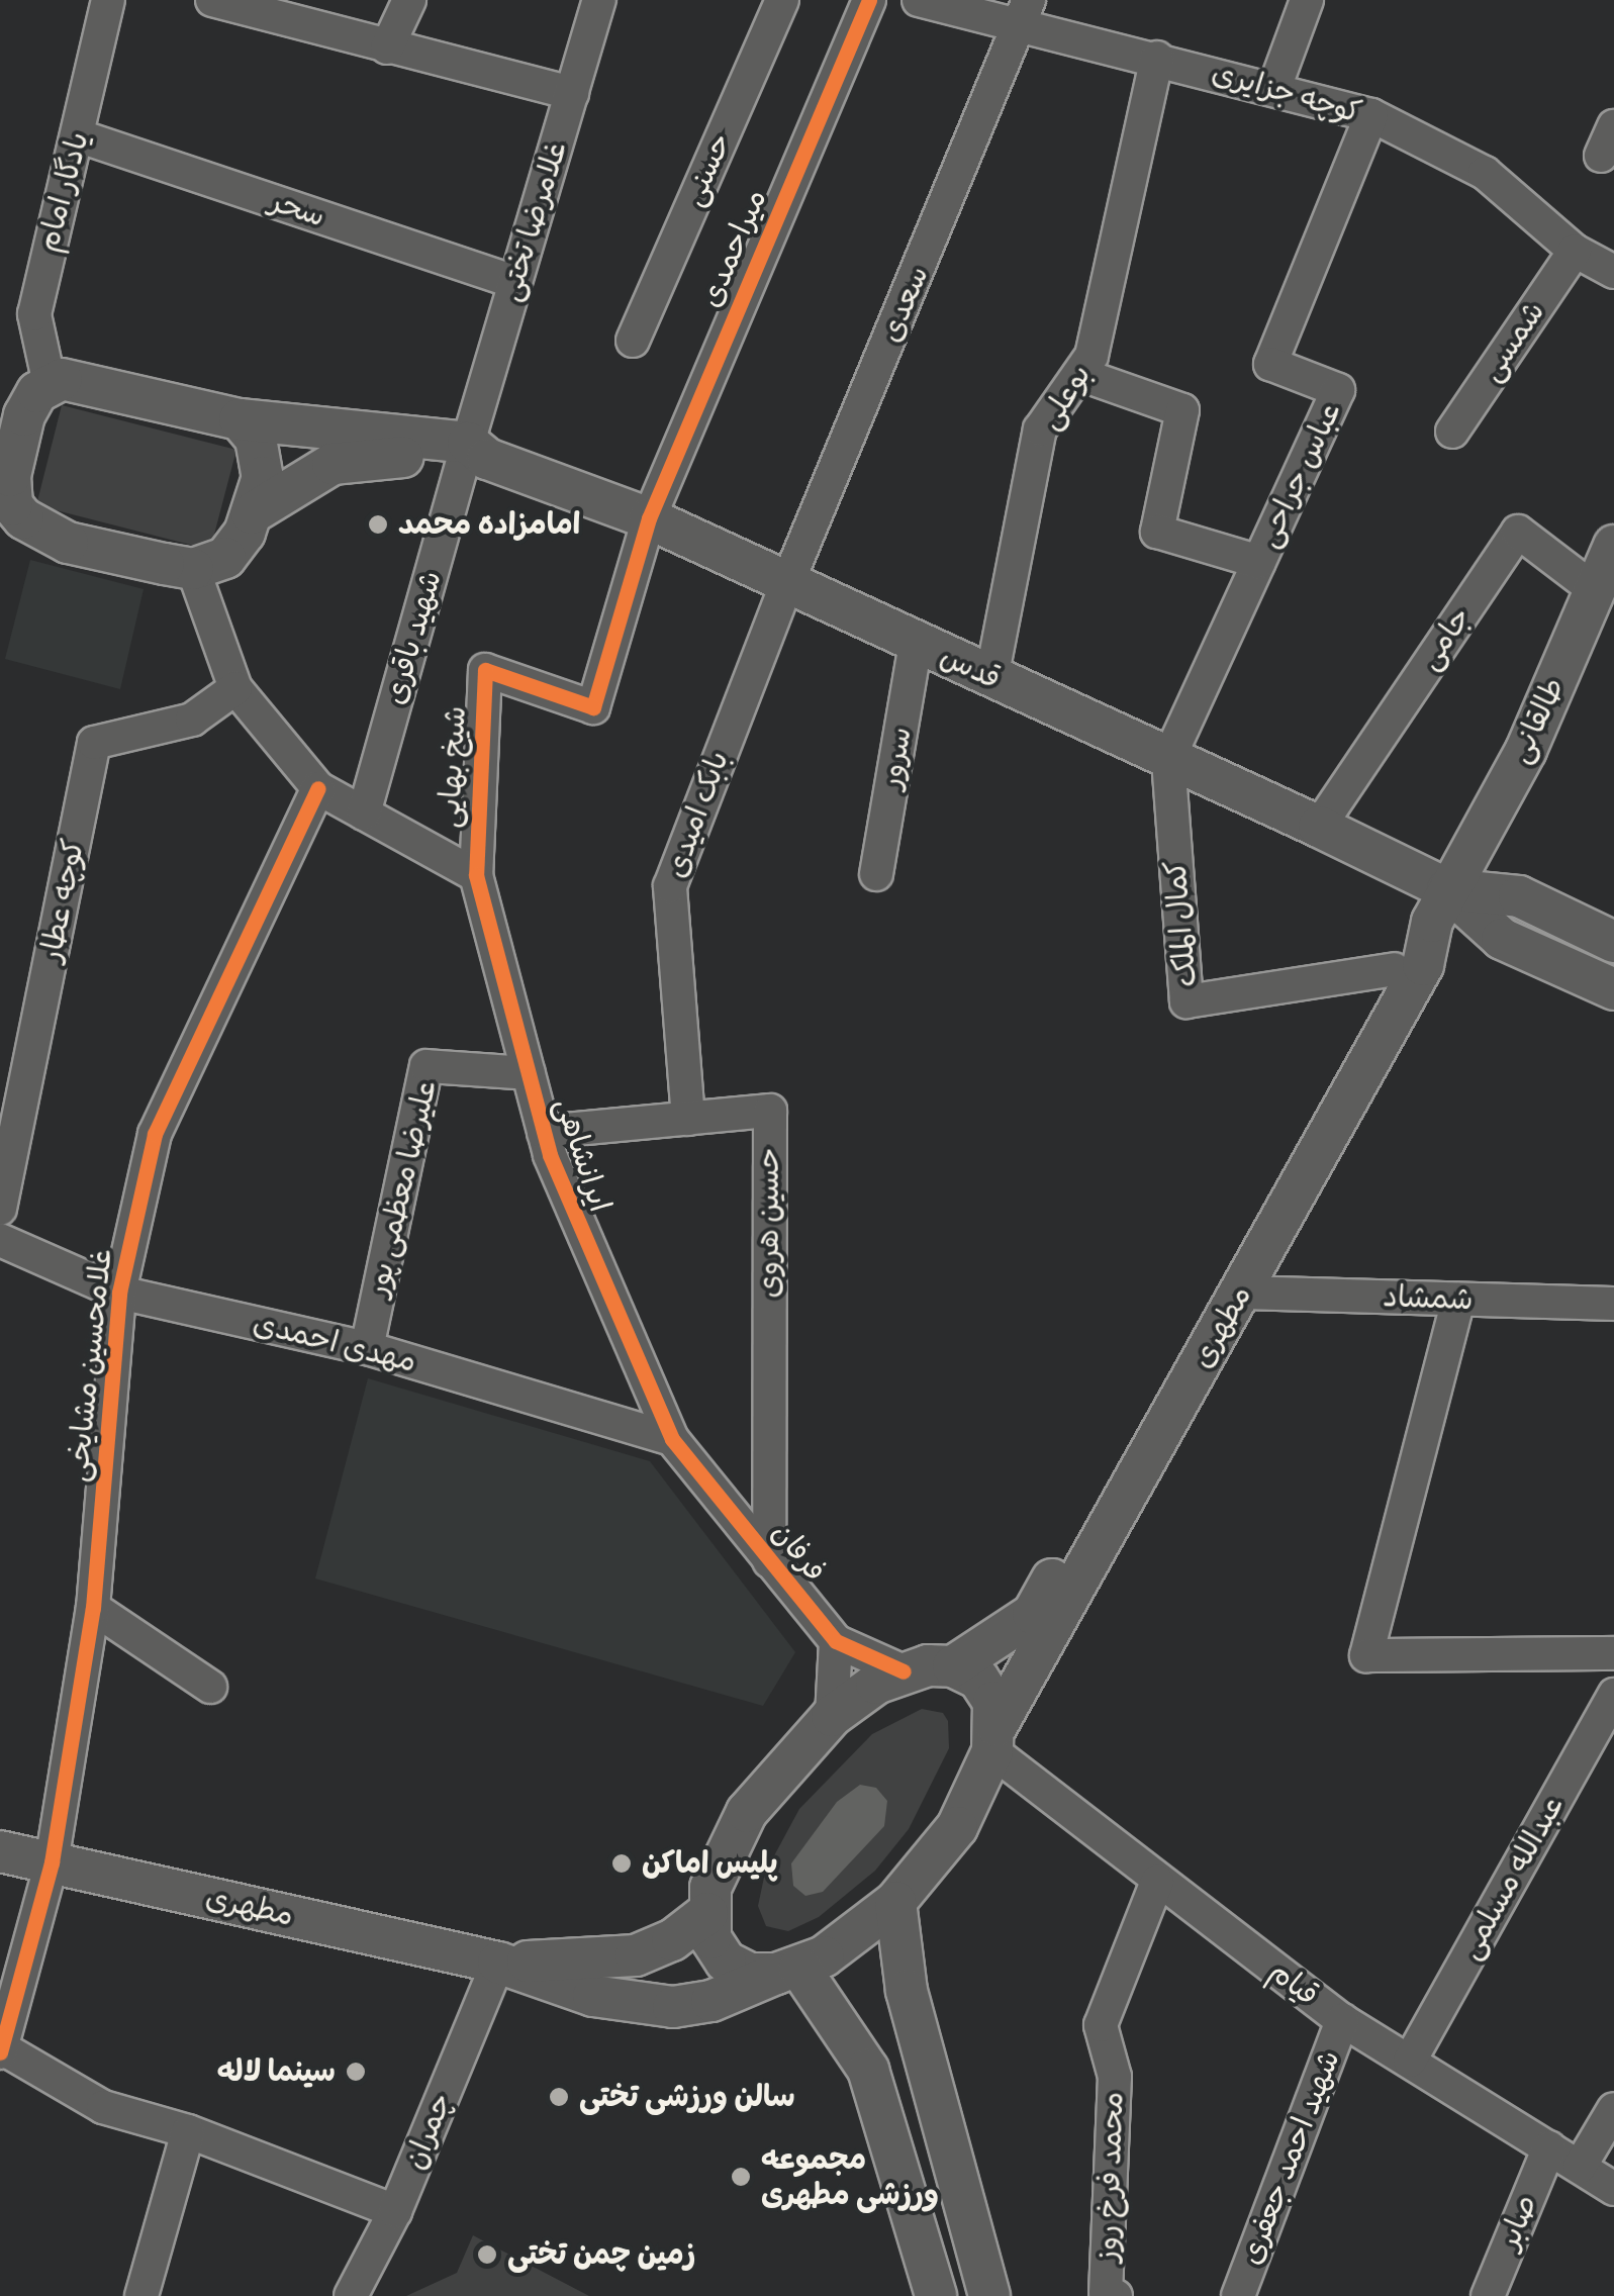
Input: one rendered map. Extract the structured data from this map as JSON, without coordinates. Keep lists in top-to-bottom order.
{
  "streets": {
    "main road": ["قدس", "طالقانی", "مطهری"],
    "street": [
      "کوچه جزایری",
      "حسنی",
      "یادگار امام",
      "سحر",
      "غلامرضا تختی",
      "میراحمدی",
      "سعدی",
      "شمسی",
      "بوعلی",
      "عباس جراحی",
      "شهید باقری",
      "جامی",
      "سرور",
      "شیخ بهایی",
      "بابک امیدی",
      "کوچه عطار",
      "کمال الملک",
      "ایرانشاهی",
      "علیرضا معظمی پور",
      "حسین هروی",
      "شمشاد",
      "مهدی احمدی",
      "غلامحسین مشایخی",
      "فرفان",
      "عبدالله مسلمی",
      "قیام",
      "چمران",
      "شهید احمد جعفری",
      "محمد فرخ روز",
      "صابر"
    ]
  },
  "crossings": [
    ["کوچه جزایری", "سعدی"],
    ["کوچه جزایری", "شمسی"],
    ["کوچه جزایری", "بوعلی"],
    ["کوچه جزایری", "عباس جراحی"],
    ["یادگار امام", "سحر"],
    ["یادگار امام", "قدس"],
    ["سحر", "غلامرضا تختی"],
    ["غلامرضا تختی", "شهید باقری"],
    ["غلامرضا تختی", "قدس"],
    ["میراحمدی", "قدس"],
    ["میراحمدی", "شیخ بهایی"],
    ["سعدی", "قدس"],
    ["سعدی", "بابک امیدی"],
    ["بوعلی", "قدس"],
    ["عباس جراحی", "قدس"],
    ["عباس جراحی", "کمال الملک"],
    ["شهید باقری", "قدس"],
    ["جامی", "قدس"],
    ["جامی", "طالقانی"],
    ["قدس", "طالقانی"],
    ["قدس", "سرور"],
    ["قدس", "شیخ بهایی"],
    ["قدس", "بابک امیدی"],
    ["قدس", "کمال الملک"],
    ["قدس", "مطهری"],
    ["طالقانی", "مطهری"],
    ["شیخ بهایی", "ایرانشاهی"],
    ["بابک امیدی", "حسین هروی"],
    ["کمال الملک", "مطهری"],
    ["ایرانشاهی", "علیرضا معظمی پور"],
    ["ایرانشاهی", "حسین هروی"],
    ["ایرانشاهی", "مهدی احمدی"],
    ["ایرانشاهی", "فرفان"],
    ["علیرضا معظمی پور", "مهدی احمدی"],
    ["حسین هروی", "فرفان"],
    ["شمشاد", "مطهری"],
    ["مطهری", "غلامحسین مشایخی"],
    ["مطهری", "قیام"],
    ["مطهری", "چمران"],
    ["مهدی احمدی", "غلامحسین مشایخی"],
    ["مهدی احمدی", "فرفان"],
    ["عبدالله مسلمی", "قیام"],
    ["قیام", "شهید احمد جعفری"],
    ["قیام", "محمد فرخ روز"],
    ["قیام", "صابر"]
  ],
  "places": [
    "امامزاده محمد",
    "پلیس اماکن",
    "سینما لاله",
    "سالن ورزشی تختی",
    "مجموعه ورزشی مطهری",
    "زمین چمن تختی"
  ]
}
